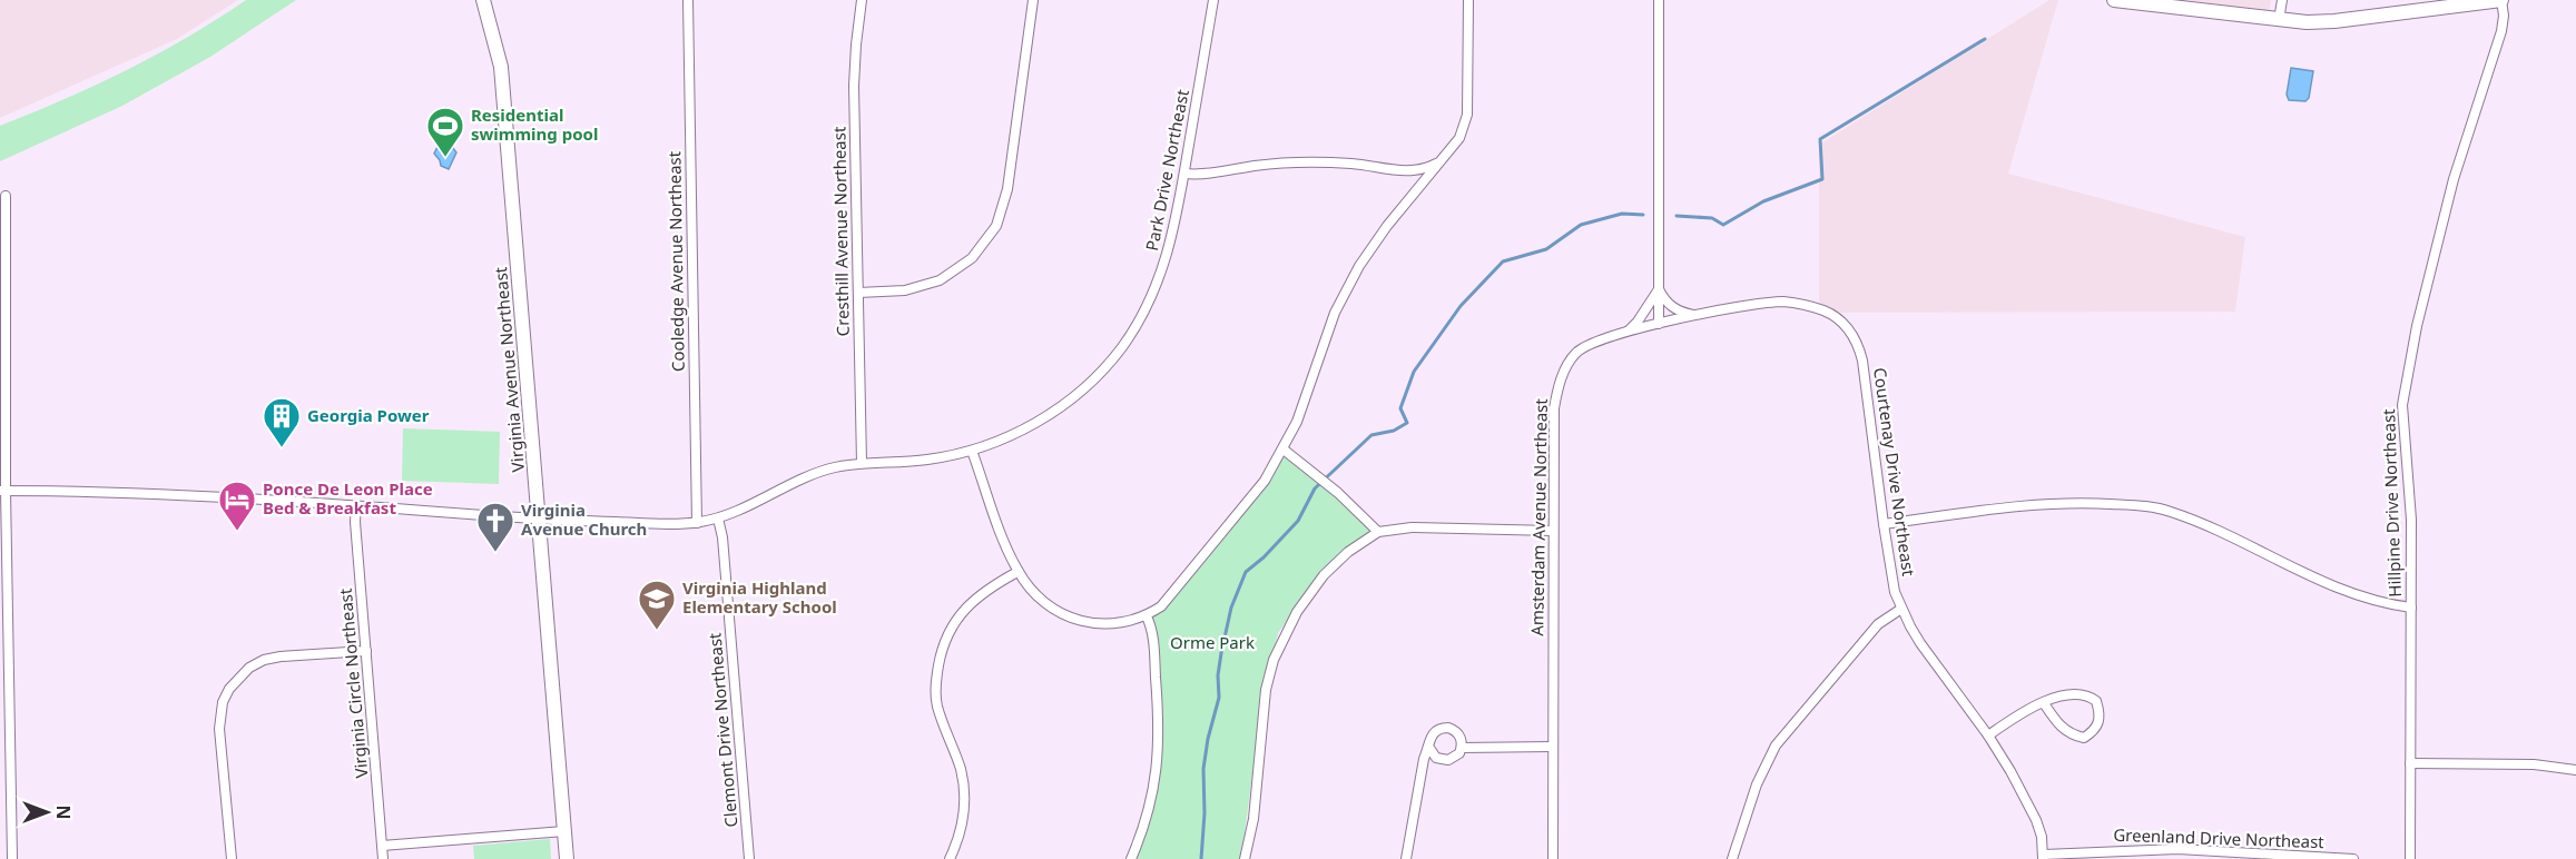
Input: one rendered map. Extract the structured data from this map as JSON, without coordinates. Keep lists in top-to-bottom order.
{
  "streets": {
    "street": [
      "Park Drive Northeast",
      "Cresthill Avenue Northeast",
      "Cooledge Avenue Northeast",
      "Virginia Avenue Northeast",
      "Courtenay Drive Northeast",
      "Hillpine Drive Northeast",
      "Amsterdam Avenue Northeast",
      "Virginia Circle Northeast",
      "Clemont Drive Northeast",
      "Greenland Drive Northeast"
    ]
  },
  "crossings": [
    ["Park Drive Northeast", "Cresthill Avenue Northeast"],
    ["Park Drive Northeast", "Cooledge Avenue Northeast"],
    ["Park Drive Northeast", "Virginia Avenue Northeast"],
    ["Park Drive Northeast", "Virginia Circle Northeast"],
    ["Park Drive Northeast", "Clemont Drive Northeast"],
    ["Courtenay Drive Northeast", "Amsterdam Avenue Northeast"],
    ["Courtenay Drive Northeast", "Greenland Drive Northeast"]
  ],
  "parks": ["Orme Park"],
  "places": {
    "sports": ["Residential swimming pool"],
    "building": ["Georgia Power"],
    "hotel": ["Ponce De Leon Place Bed & Breakfast"],
    "church": ["Virginia Avenue Church"],
    "school or university": ["Virginia Highland Elementary School"]
  },
  "north": "right"
}
